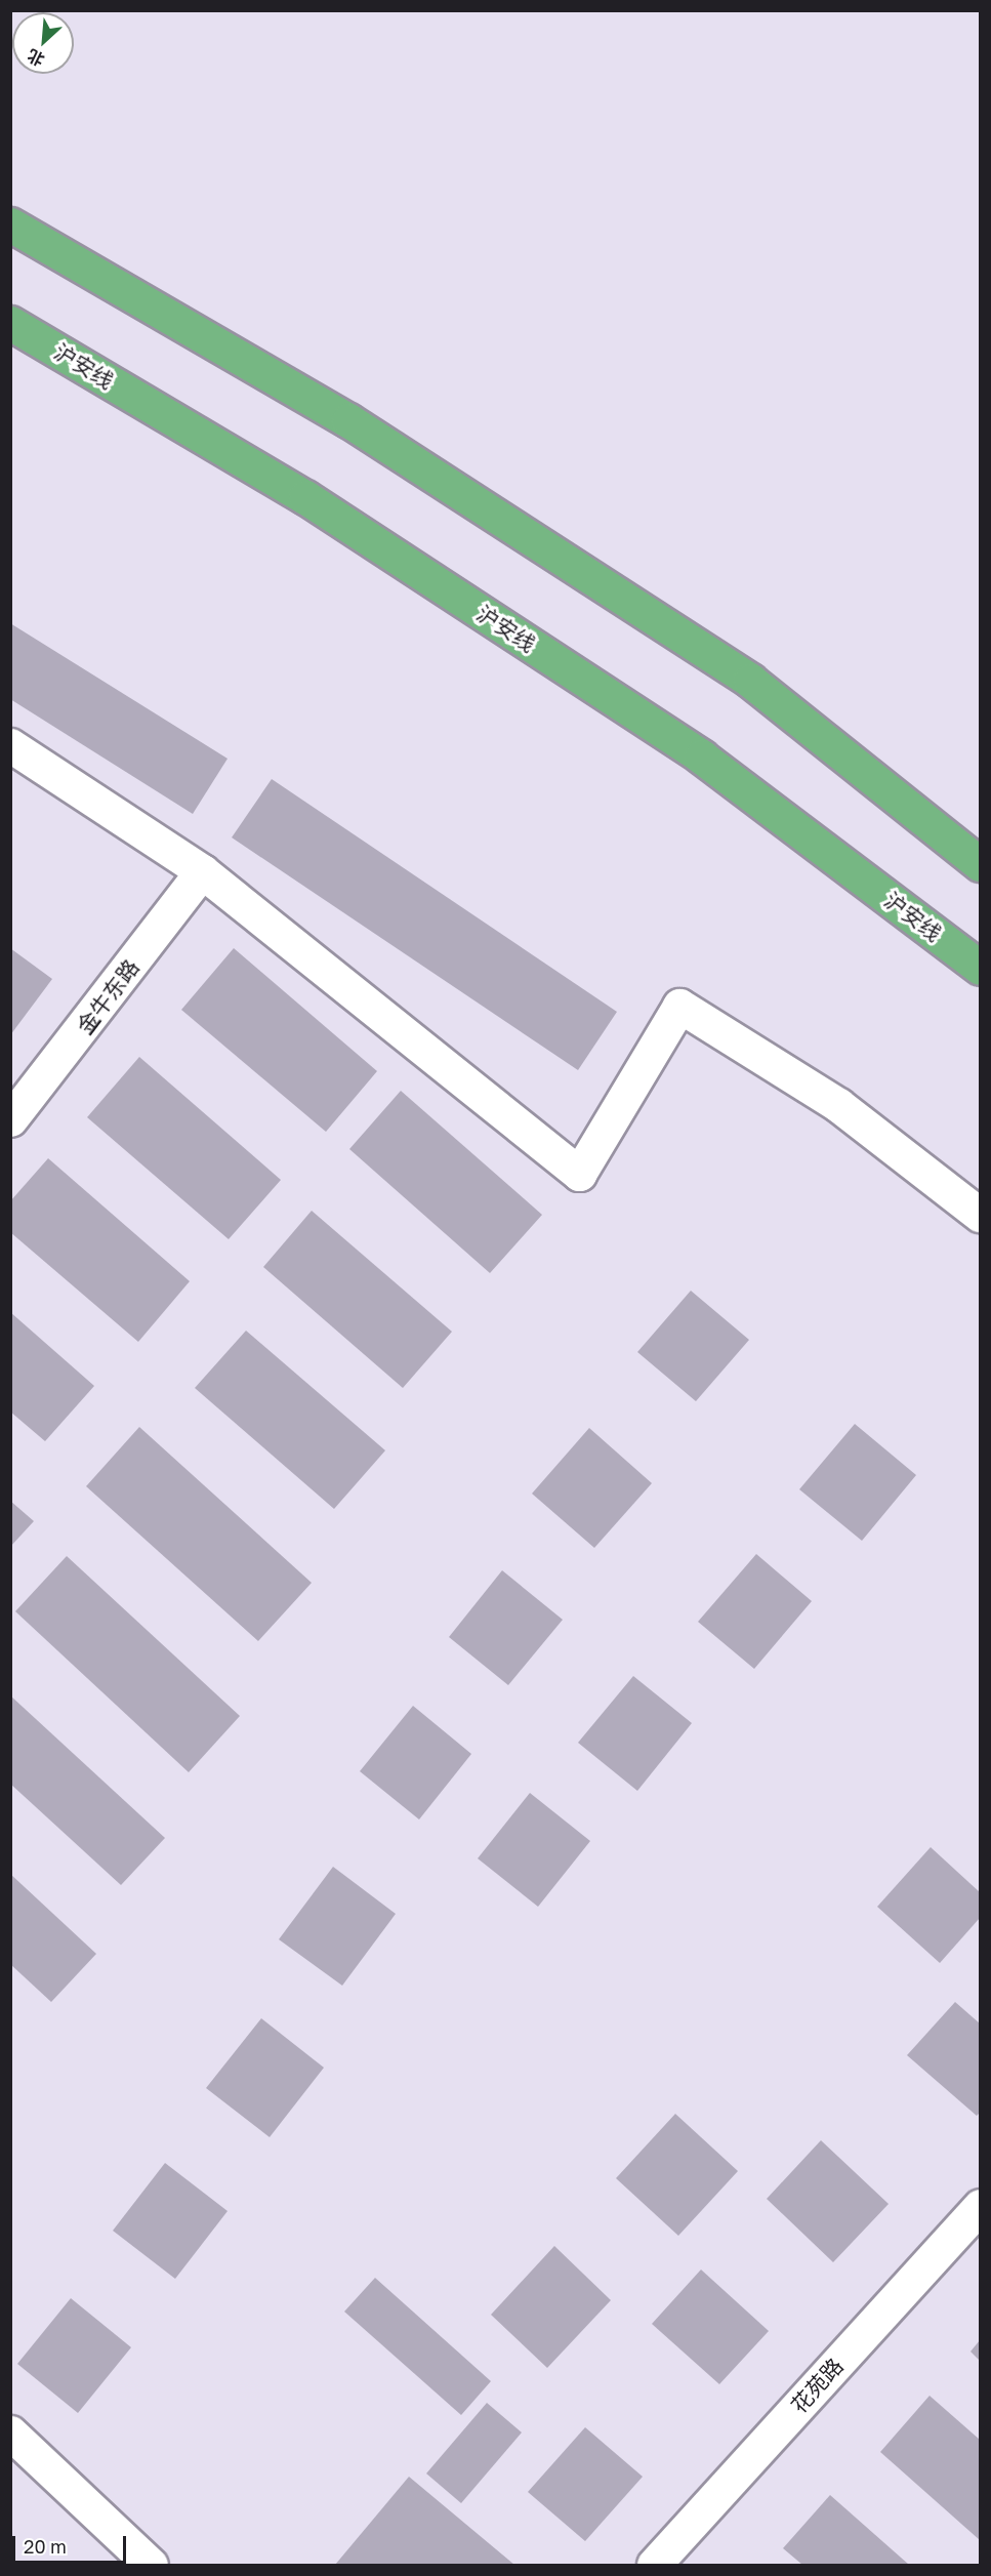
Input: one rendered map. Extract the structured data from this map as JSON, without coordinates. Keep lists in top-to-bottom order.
{
  "streets": {
    "highway": ["沪安线"],
    "street": ["金牛东路", "花苑路"]
  },
  "scale_bar": "20 m",
  "north": "bottom left"
}
